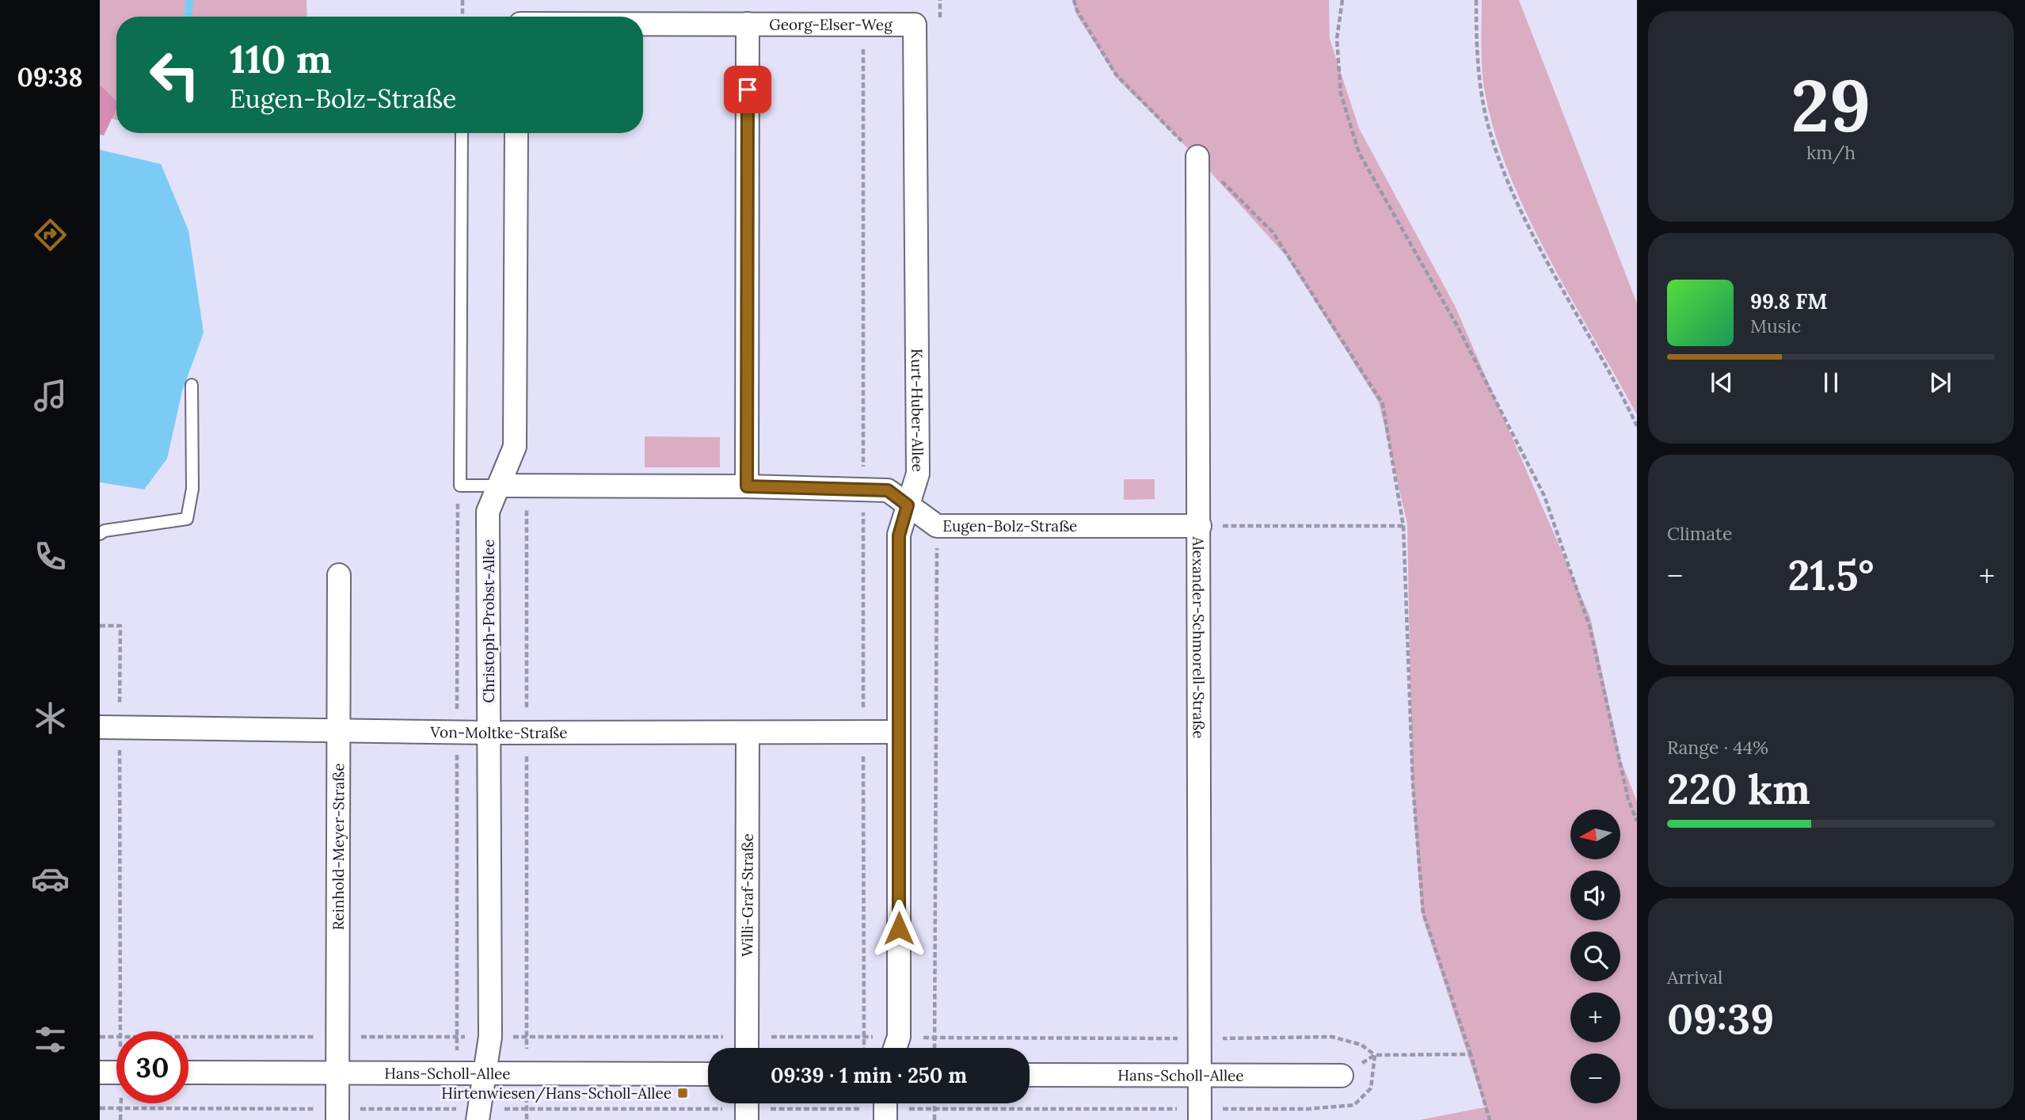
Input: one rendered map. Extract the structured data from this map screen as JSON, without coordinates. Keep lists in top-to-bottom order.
{
  "streets": {
    "street": [
      "Georg-Elser-Weg",
      "Kurt-Huber-Allee",
      "Eugen-Bolz-Straße",
      "Christoph-Probst-Allee",
      "Alexander-Schmorell-Straße",
      "Von-Moltke-Straße",
      "Reinhold-Meyer-Straße",
      "Willi-Graf-Straße",
      "Hans-Scholl-Allee"
    ]
  },
  "crossings": [
    ["Georg-Elser-Weg", "Kurt-Huber-Allee"],
    ["Georg-Elser-Weg", "Eugen-Bolz-Straße"],
    ["Kurt-Huber-Allee", "Eugen-Bolz-Straße"],
    ["Kurt-Huber-Allee", "Von-Moltke-Straße"],
    ["Eugen-Bolz-Straße", "Christoph-Probst-Allee"],
    ["Eugen-Bolz-Straße", "Alexander-Schmorell-Straße"],
    ["Christoph-Probst-Allee", "Von-Moltke-Straße"],
    ["Christoph-Probst-Allee", "Hans-Scholl-Allee"],
    ["Alexander-Schmorell-Straße", "Hans-Scholl-Allee"],
    ["Von-Moltke-Straße", "Reinhold-Meyer-Straße"],
    ["Von-Moltke-Straße", "Willi-Graf-Straße"],
    ["Reinhold-Meyer-Straße", "Hans-Scholl-Allee"]
  ],
  "places": {
    "transit": ["Hirtenwiesen/Hans-Scholl-Allee"]
  },
  "north": "left",
  "page": {
    "tabs": "09:38",
    "tile": [
      ["29", "km/h"],
      "Climate",
      ["Range · 44%", "220 km"],
      ["Arrival", "09:39"]
    ],
    "turn": ["110 m", "Eugen-Bolz-Straße"],
    "song": ["99.8 FM", "Music"],
    "heat": ["−", "21.5°", "+"],
    "map_buttons": ["+", "−"],
    "limit": "30",
    "trip": "09:39 · 1 min · 250 m"
  }
}
